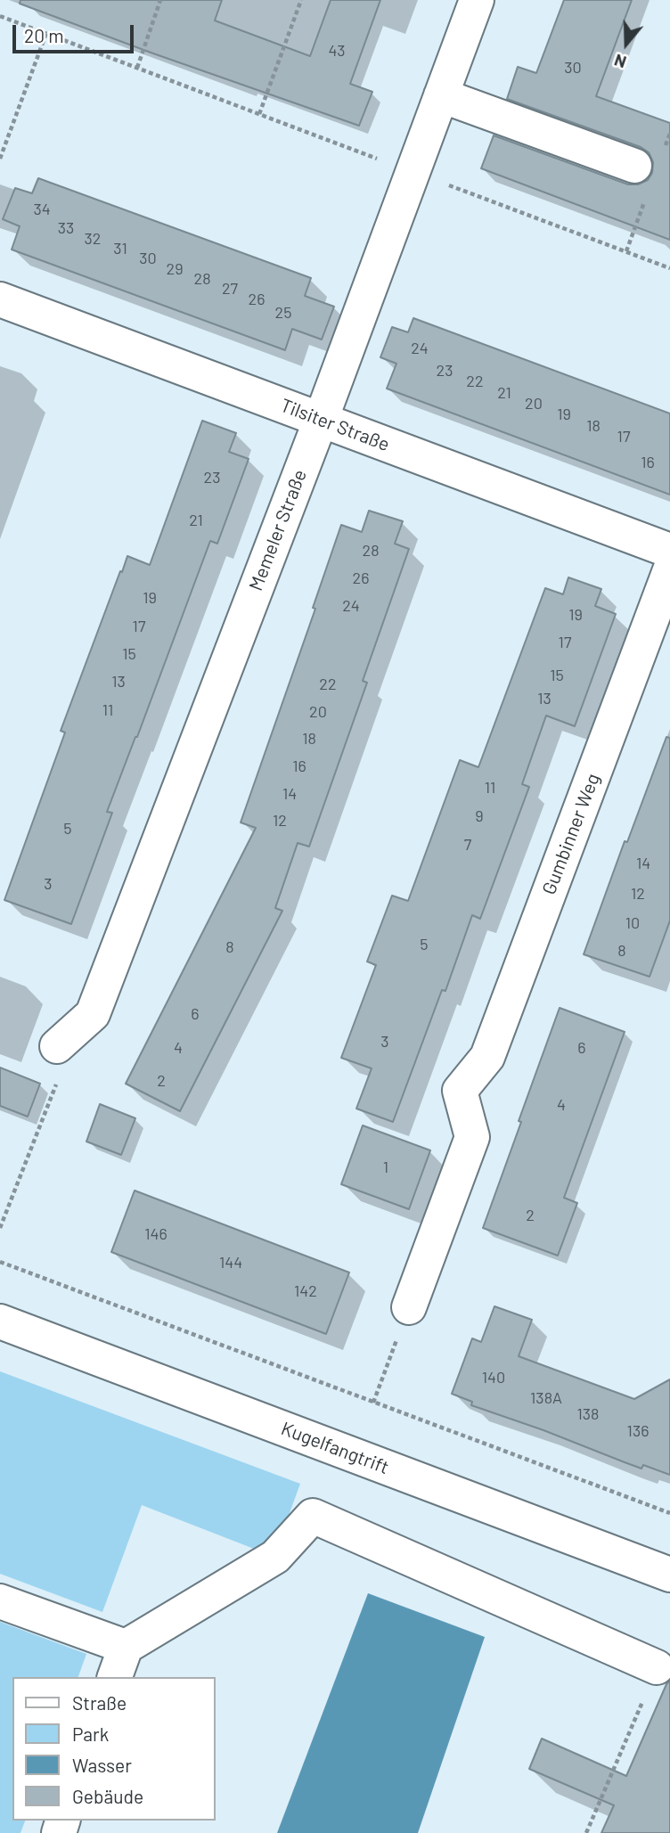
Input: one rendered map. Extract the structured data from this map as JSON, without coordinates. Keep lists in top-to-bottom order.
{
  "streets": {
    "street": [
      "Tilsiter Straße",
      "Memeler Straße",
      "Gumbinner Weg",
      "Kugelfangtrift"
    ]
  },
  "crossings": [
    ["Tilsiter Straße", "Memeler Straße"]
  ],
  "house_numbers": [
    "43",
    "30",
    "34",
    "33",
    "32",
    "31",
    "30",
    "29",
    "28",
    "27",
    "26",
    "25",
    "24",
    "23",
    "22",
    "21",
    "20",
    "19",
    "18",
    "17",
    "16",
    "23",
    "21",
    "28",
    "26",
    "19",
    "24",
    "19",
    "17",
    "17",
    "15",
    "15",
    "13",
    "22",
    "13",
    "11",
    "20",
    "18",
    "16",
    "11",
    "14",
    "9",
    "12",
    "5",
    "7",
    "14",
    "3",
    "12",
    "10",
    "5",
    "8",
    "8",
    "6",
    "3",
    "4",
    "6",
    "2",
    "4",
    "1",
    "2",
    "146",
    "144",
    "142",
    "140",
    "138A",
    "138",
    "136"
  ],
  "legend": [
    "Straße",
    "Park",
    "Wasser",
    "Gebäude"
  ],
  "scale_bar": "20 m",
  "north": "bottom"
}
